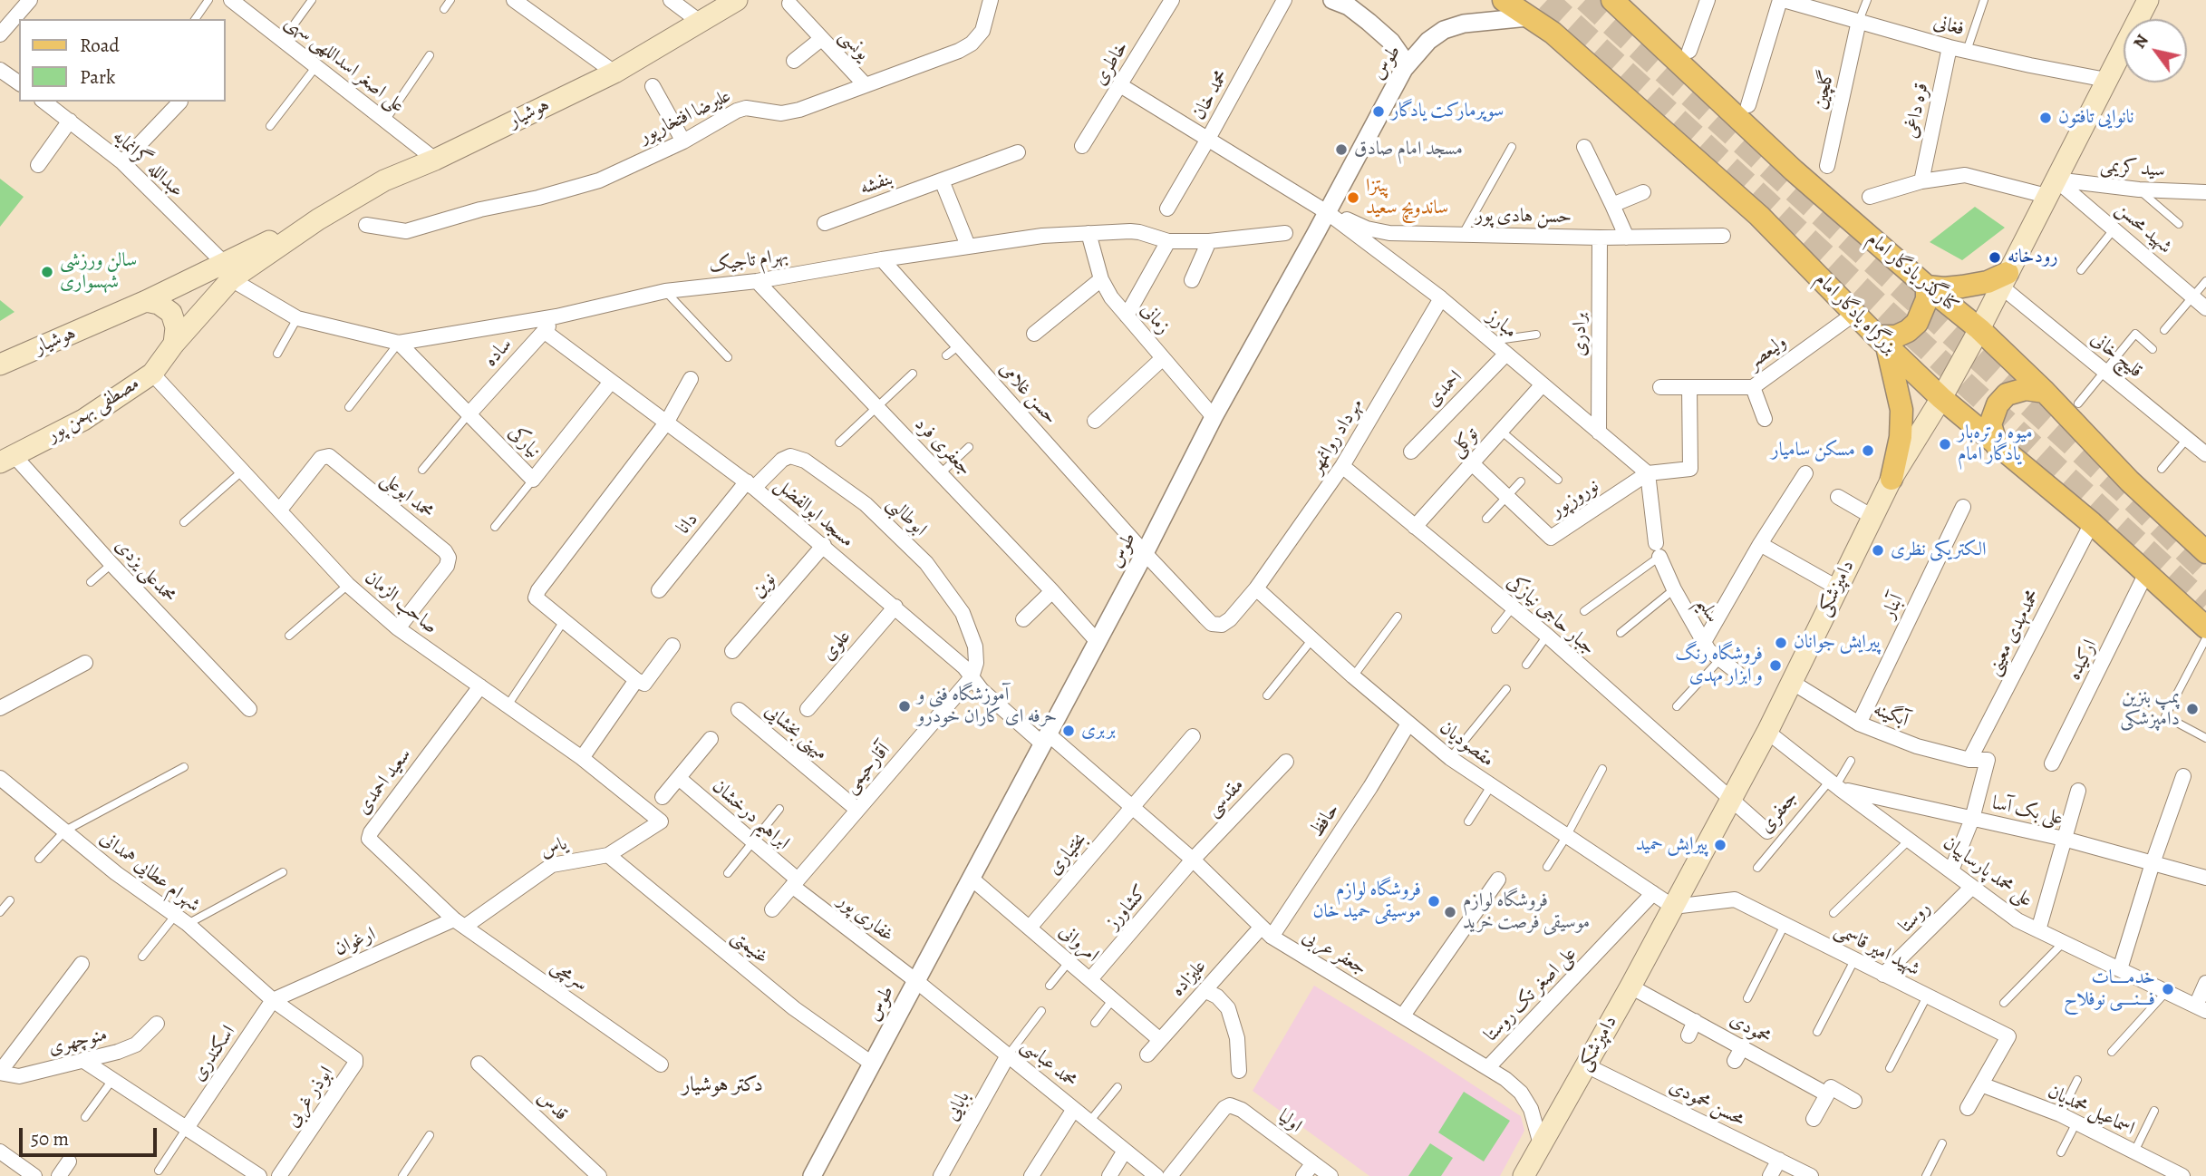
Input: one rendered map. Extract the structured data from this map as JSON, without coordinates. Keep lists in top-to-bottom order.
{
  "streets": {
    "main road": [
      "هوشیار",
      "کنارگذر یادگار امام",
      "بزرگراه یادگار امام",
      "مصطفی بهمن پور",
      "دامپزشکی"
    ],
    "street": [
      "فغانی",
      "یونسی",
      "طوس",
      "خاطری",
      "علی اصغر اسداللهی سهی",
      "گلچین",
      "محمد خان",
      "قره داغی",
      "علیرضا افتخارپور",
      "عبدالله گرانمایه",
      "سید کریمی",
      "بنفشه",
      "حسن هادی پور",
      "شهید محسن",
      "بهرام تاجیک",
      "زمانی",
      "مبارز",
      "برادری",
      "ساده",
      "ولیعصر",
      "قلیچ خانی",
      "احمدی",
      "حسن غلامی",
      "مهرداد روانمهر",
      "نیارکی",
      "توکلی",
      "جعفری فرد",
      "محمد ابوعلی",
      "نوروزپور",
      "مسجد ابوالفضل",
      "ابوطالبی",
      "دانا",
      "محمدعلی یزدی",
      "نوین",
      "صاحب الزمان",
      "آبنار",
      "سلیم",
      "جبار حاجی نیازکی",
      "محمدمهدی معینی",
      "علوی",
      "ارکیده",
      "آبگینه",
      "میهنی بخشایی",
      "مقصودیان",
      "آقارحیمی",
      "سعید احمدی",
      "مقدسی",
      "علی بک آسا",
      "جعفری",
      "ابراهیم درخشان",
      "حافظ",
      "یاس",
      "بختیاری",
      "شهرام عطایی همدانی",
      "علی محمد پارساییان",
      "کشاورز",
      "روستا",
      "غفاری پور",
      "ارغوان",
      "امروانی",
      "غنیمتی",
      "شهید امیر قاسمی",
      "جعفر عربی",
      "سرمچی",
      "علیزاده",
      "علی اصغر تک روستا",
      "محمودی",
      "منوچهری",
      "اسکندری",
      "محمد عباسی",
      "ابوذر غربی",
      "محسن محمودی",
      "قدس",
      "بابایی",
      "اسماعیل محمدیان",
      "اولیا"
    ]
  },
  "crossings": [
    ["فغانی", "گلچین"],
    ["فغانی", "قره داغی"],
    ["فغانی", "دامپزشکی"],
    ["یونسی", "علیرضا افتخارپور"],
    ["طوس", "حسن هادی پور"],
    ["طوس", "بزرگراه یادگار امام"],
    ["طوس", "زمانی"],
    ["طوس", "مبارز"],
    ["طوس", "حسن غلامی"],
    ["طوس", "جعفری فرد"],
    ["طوس", "مسجد ابوالفضل"],
    ["طوس", "غفاری پور"],
    ["طوس", "امروانی"],
    ["طوس", "غنیمتی"],
    ["طوس", "جعفر عربی"],
    ["طوس", "محمد عباسی"],
    ["علی اصغر اسداللهی سهی", "هوشیار"],
    ["هوشیار", "عبدالله گرانمایه"],
    ["هوشیار", "بهرام تاجیک"],
    ["هوشیار", "مصطفی بهمن پور"],
    ["عبدالله گرانمایه", "بهرام تاجیک"],
    ["عبدالله گرانمایه", "مصطفی بهمن پور"],
    ["سید کریمی", "شهید محسن"],
    ["سید کریمی", "دامپزشکی"],
    ["حسن هادی پور", "مبارز"],
    ["حسن هادی پور", "برادری"],
    ["شهید محسن", "دامپزشکی"],
    ["بهرام تاجیک", "زمانی"],
    ["بهرام تاجیک", "ساده"],
    ["بهرام تاجیک", "حسن غلامی"],
    ["بهرام تاجیک", "مصطفی بهمن پور"],
    ["بهرام تاجیک", "نیارکی"],
    ["بهرام تاجیک", "جعفری فرد"],
    ["کنارگذر یادگار امام", "دامپزشکی"],
    ["بزرگراه یادگار امام", "ولیعصر"],
    ["بزرگراه یادگار امام", "دامپزشکی"],
    ["بزرگراه یادگار امام", "محمدمهدی معینی"],
    ["بزرگراه یادگار امام", "ارکیده"],
    ["مبارز", "برادری"],
    ["مبارز", "احمدی"],
    ["مبارز", "مهرداد روانمهر"],
    ["مبارز", "توکلی"],
    ["مبارز", "نوروزپور"],
    ["مبارز", "سلیم"],
    ["ساده", "نیارکی"],
    ["ساده", "مسجد ابوالفضل"],
    ["قلیچ خانی", "دامپزشکی"],
    ["حسن غلامی", "مهرداد روانمهر"],
    ["حسن غلامی", "مقصودیان"],
    ["مصطفی بهمن پور", "محمدعلی یزدی"],
    ["مصطفی بهمن پور", "صاحب الزمان"],
    ["مهرداد روانمهر", "جبار حاجی نیازکی"],
    ["مهرداد روانمهر", "مقصودیان"],
    ["نیارکی", "مسجد ابوالفضل"],
    ["توکلی", "نوروزپور"],
    ["توکلی", "جبار حاجی نیازکی"],
    ["محمد ابوعلی", "صاحب الزمان"],
    ["نوروزپور", "سلیم"],
    ["مسجد ابوالفضل", "ابوطالبی"],
    ["مسجد ابوالفضل", "دانا"],
    ["مسجد ابوالفضل", "نوین"],
    ["مسجد ابوالفضل", "علوی"],
    ["مسجد ابوالفضل", "آقارحیمی"],
    ["مسجد ابوالفضل", "جعفر عربی"],
    ["ابوطالبی", "دانا"],
    ["ابوطالبی", "آقارحیمی"],
    ["دامپزشکی", "جبار حاجی نیازکی"],
    ["دامپزشکی", "آبگینه"],
    ["دامپزشکی", "مقصودیان"],
    ["دامپزشکی", "جعفری"],
    ["دامپزشکی", "علی محمد پارساییان"],
    ["دامپزشکی", "شهید امیر قاسمی"],
    ["دامپزشکی", "جعفر عربی"],
    ["دامپزشکی", "محمودی"],
    ["دامپزشکی", "محسن محمودی"],
    ["صاحب الزمان", "سعید احمدی"],
    ["صاحب الزمان", "یاس"],
    ["آبنار", "آبگینه"],
    ["جبار حاجی نیازکی", "جعفری"],
    ["محمدمهدی معینی", "آبگینه"],
    ["آبگینه", "علی بک آسا"],
    ["میهنی بخشایی", "آقارحیمی"],
    ["مقصودیان", "حافظ"],
    ["مقصودیان", "شهید امیر قاسمی"],
    ["مقصودیان", "علی اصغر تک روستا"],
    ["آقارحیمی", "ابراهیم درخشان"],
    ["آقارحیمی", "غفاری پور"],
    ["سعید احمدی", "یاس"],
    ["سعید احمدی", "ارغوان"],
    ["سعید احمدی", "سرمچی"],
    ["مقدسی", "کشاورز"],
    ["مقدسی", "جعفر عربی"],
    ["علی بک آسا", "جعفری"],
    ["علی بک آسا", "علی محمد پارساییان"],
    ["جعفری", "علی محمد پارساییان"],
    ["ابراهیم درخشان", "غفاری پور"],
    ["حافظ", "جعفر عربی"],
    ["حافظ", "علیزاده"],
    ["یاس", "ارغوان"],
    ["یاس", "غنیمتی"],
    ["یاس", "سرمچی"],
    ["بختیاری", "امروانی"],
    ["بختیاری", "جعفر عربی"],
    ["شهرام عطایی همدانی", "ارغوان"],
    ["شهرام عطایی همدانی", "اسکندری"],
    ["شهرام عطایی همدانی", "ابوذر غربی"],
    ["علی محمد پارساییان", "روستا"],
    ["کشاورز", "امروانی"],
    ["کشاورز", "جعفر عربی"],
    ["روستا", "شهید امیر قاسمی"],
    ["غفاری پور", "محمد عباسی"],
    ["ارغوان", "سرمچی"],
    ["ارغوان", "اسکندری"],
    ["ارغوان", "ابوذر غربی"],
    ["امروانی", "علیزاده"],
    ["شهید امیر قاسمی", "اسماعیل محمدیان"],
    ["جعفر عربی", "علیزاده"],
    ["جعفر عربی", "علی اصغر تک روستا"],
    ["اسکندری", "ابوذر غربی"],
    ["محمد عباسی", "بابایی"]
  ],
  "districts": ["دکتر هوشیار"],
  "places": [
    "سوپرمارکت یادگار",
    "نانوایی تافتون",
    "مسجد امام صادق",
    "پیتزا ساندویچ سعید",
    "رودخانه",
    "سالن ورزشی شهسواری",
    "میوه و تره‌بار یادگار امام",
    "مسکن سامیار",
    "الکتریکی نظری",
    "پیرایش جوانان",
    "فروشگاه رنگ و ابزار مهدی",
    "آموزشگاه فنی و حرفه ای کاران خودرو",
    "پمپ بنزین دامپزشکی",
    "بربری",
    "پیرایش حمید",
    "فروشگاه لوازم موسیقی حمید خان",
    "فروشگاه لوازم موسیقی فرصت خرید",
    "خدمــــات فـــنــــی نوفلاح"
  ],
  "legend": ["Road", "Park"],
  "scale_bar": "50 m",
  "north": "top left"
}
